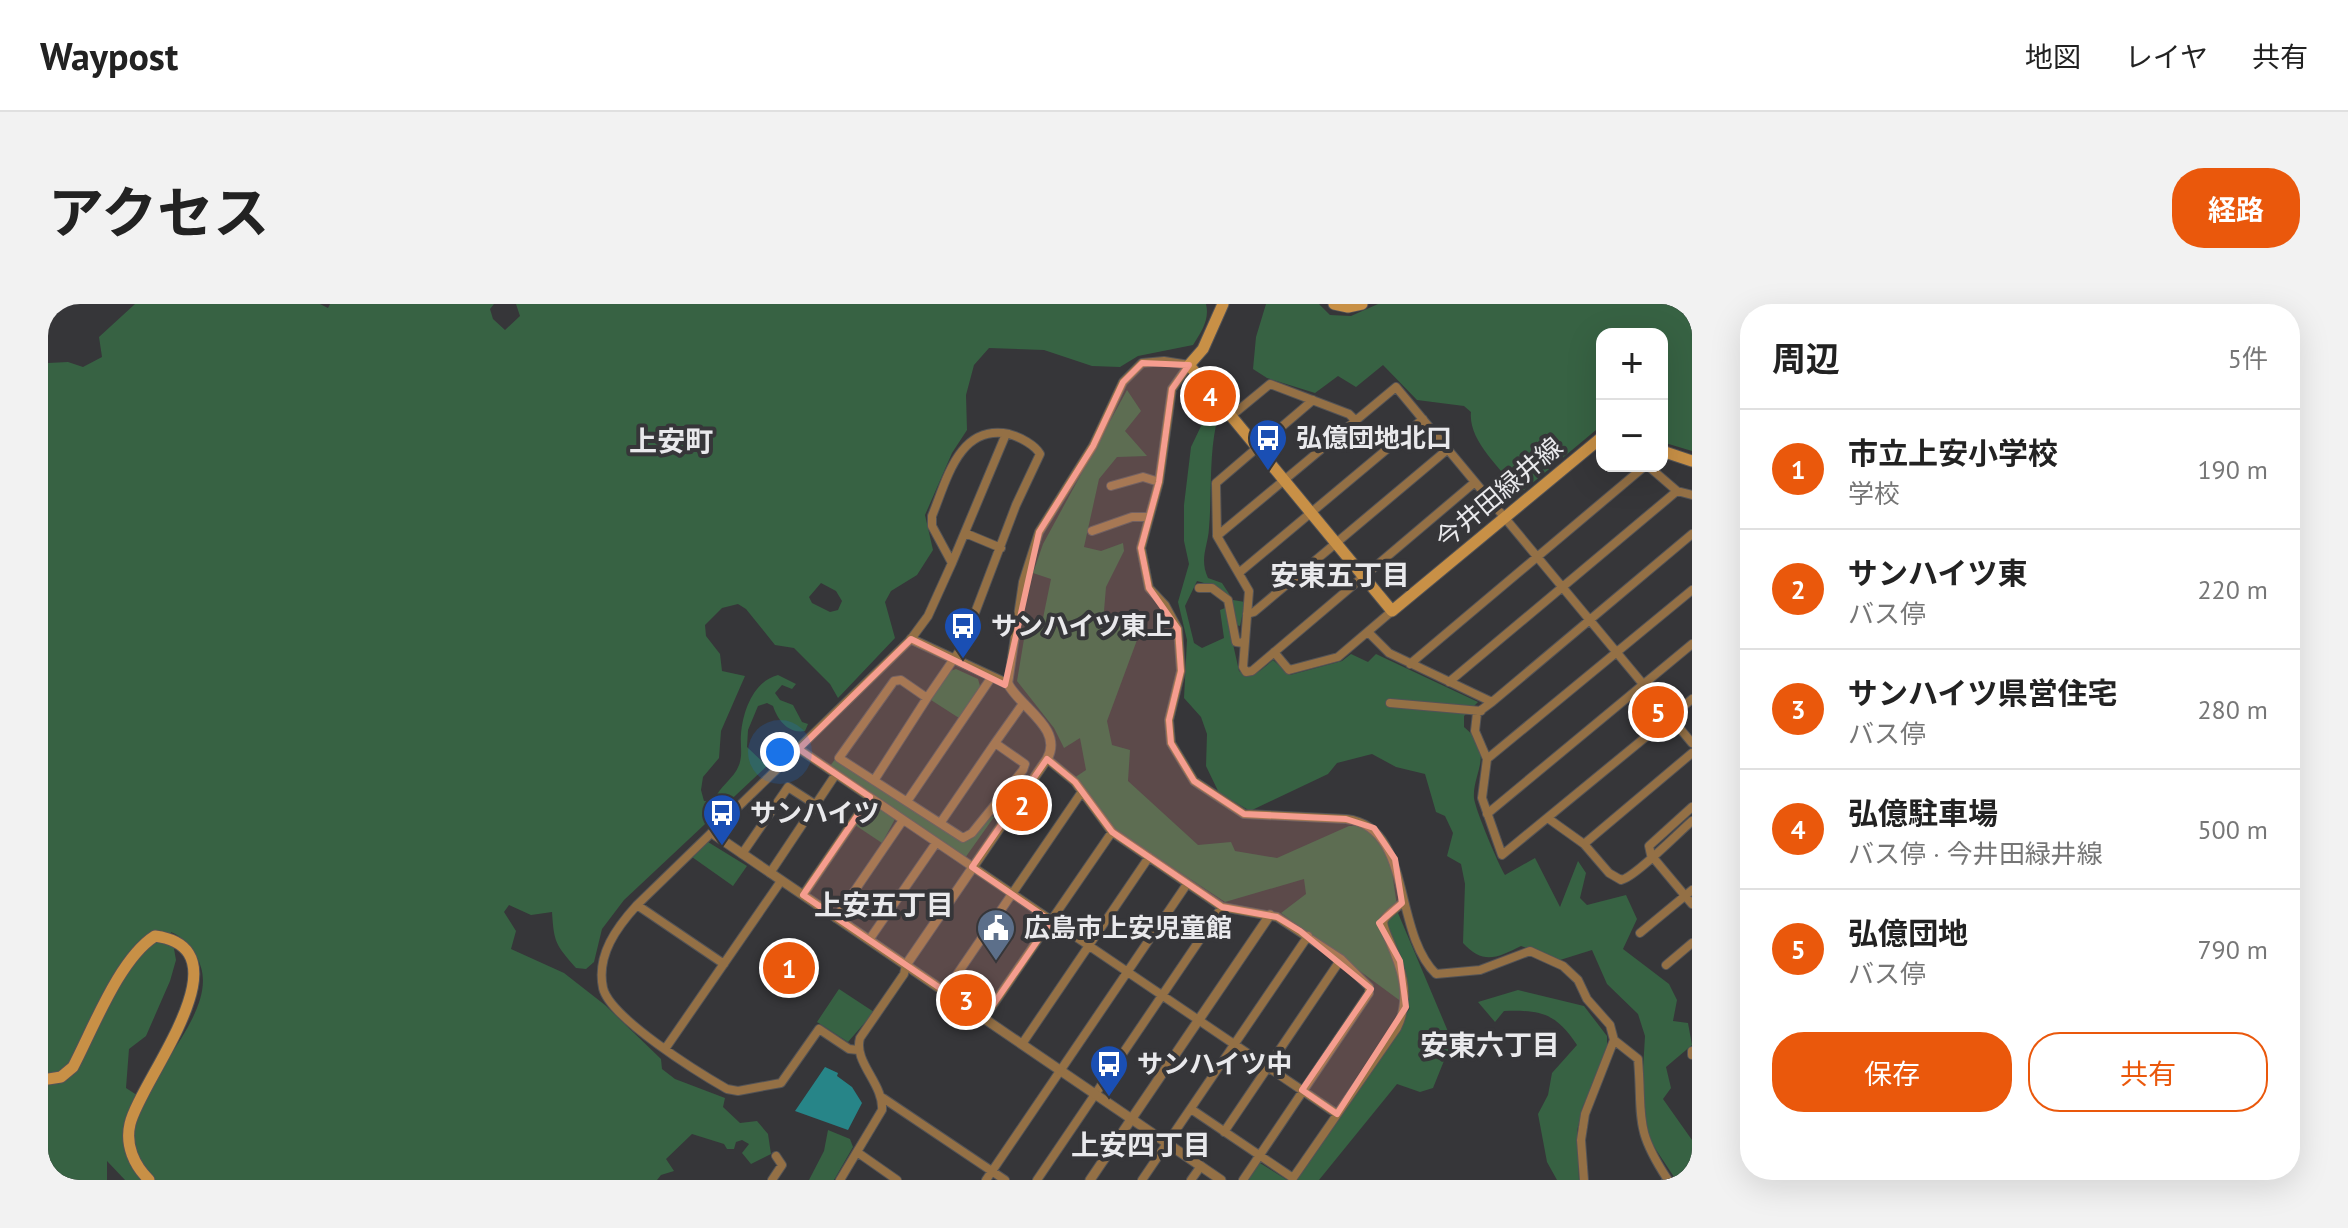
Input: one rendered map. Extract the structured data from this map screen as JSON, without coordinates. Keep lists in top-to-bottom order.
{
  "streets": {
    "main road": ["今井田緑井線"]
  },
  "districts": [
    "上安町",
    "安東五丁目",
    "上安五丁目",
    "安東六丁目",
    "上安四丁目"
  ],
  "places": {
    "bus stop": [
      "弘億団地北口",
      "サンハイツ東上",
      "サンハイツ",
      "サンハイツ中"
    ],
    "public building": ["広島市上安児童館"]
  },
  "page": {
    "header": "Waypost",
    "nav": ["地図", "レイヤ", "共有"],
    "title": "アクセス",
    "buttons": [
      "経路",
      ["保存", "共有"]
    ],
    "heading": ["周辺", "5件"],
    "map_buttons": ["+", "−"],
    "pins": [
      "4",
      "5",
      "2",
      "1",
      "3"
    ],
    "list": [
      {
        "mark": "1",
        "name": "市立上安小学校",
        "note": "学校",
        "value": "190 m"
      },
      {
        "mark": "2",
        "name": "サンハイツ東",
        "note": "バス停",
        "value": "220 m"
      },
      {
        "mark": "3",
        "name": "サンハイツ県営住宅",
        "note": "バス停",
        "value": "280 m"
      },
      {
        "mark": "4",
        "name": "弘億駐車場",
        "note": "バス停 · 今井田緑井線",
        "value": "500 m"
      },
      {
        "mark": "5",
        "name": "弘億団地",
        "note": "バス停",
        "value": "790 m"
      }
    ]
  }
}
